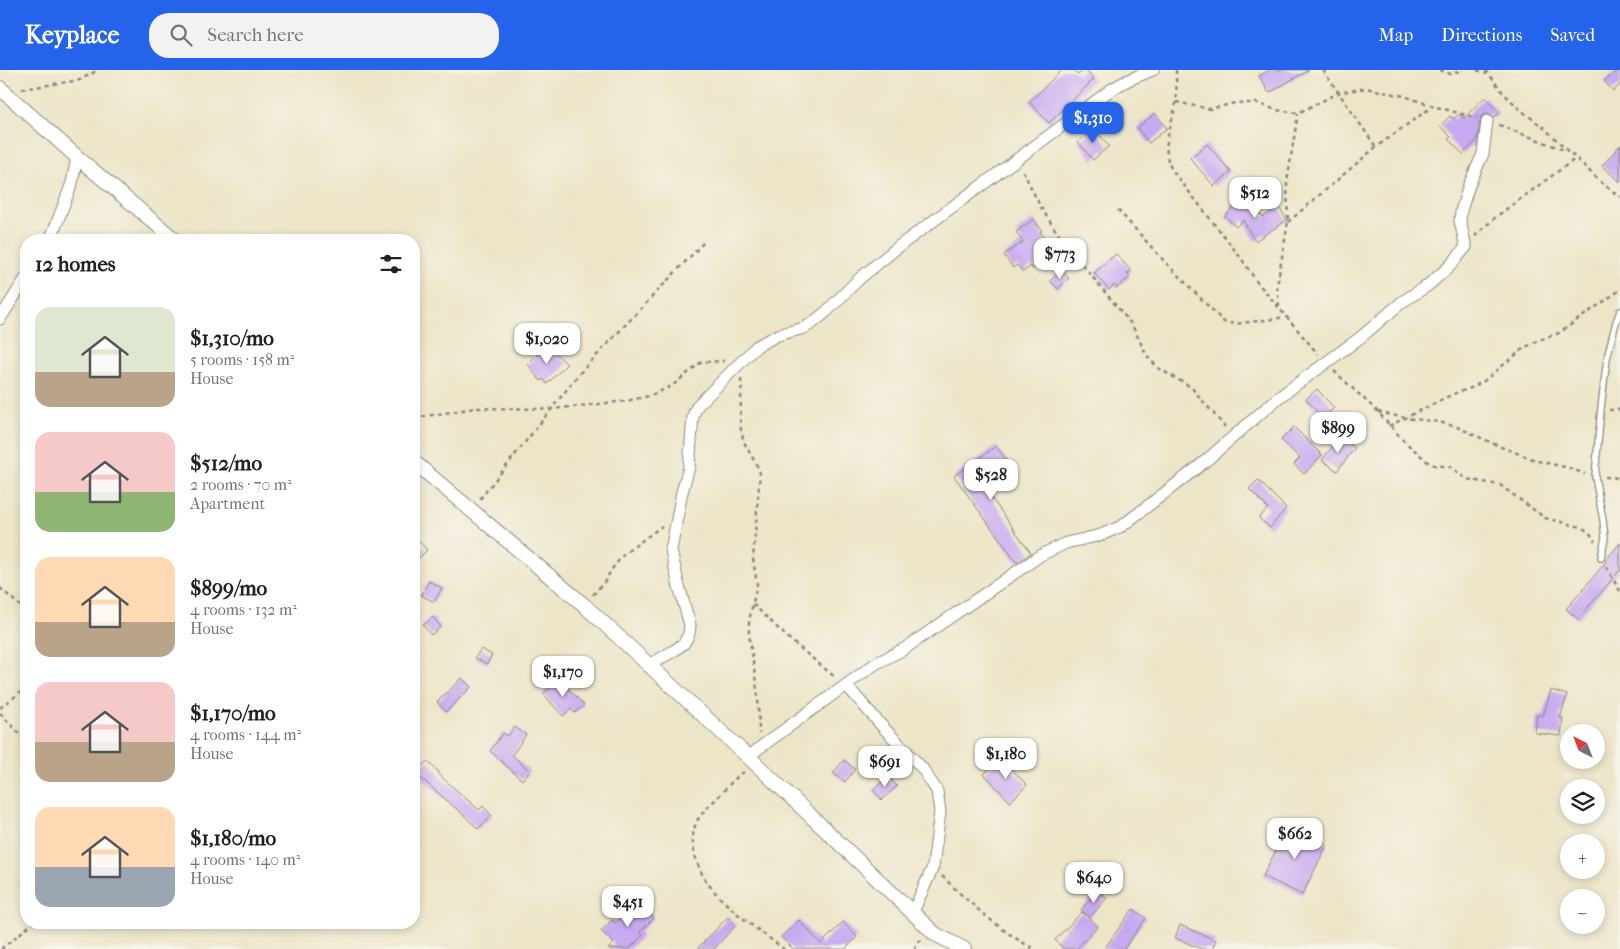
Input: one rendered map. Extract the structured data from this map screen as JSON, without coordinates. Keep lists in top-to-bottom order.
{
  "north": "top left",
  "page": {
    "header": "Keyplace",
    "search": "Search here",
    "nav": ["Map", "Directions", "Saved"],
    "price": [
      "$1,310",
      "$512",
      "$773",
      "$1,020",
      "$899",
      "$528",
      "$1,170",
      "$1,180",
      "$691",
      "$662",
      "$640",
      "$451"
    ],
    "heading": "12 homes",
    "list": [
      {
        "name": "$1,310/mo",
        "note": "5 rooms · 158 m² · House"
      },
      {
        "name": "$512/mo",
        "note": "2 rooms · 70 m² · Apartment"
      },
      {
        "name": "$899/mo",
        "note": "4 rooms · 132 m² · House"
      },
      {
        "name": "$1,170/mo",
        "note": "4 rooms · 144 m² · House"
      },
      {
        "name": "$1,180/mo",
        "note": "4 rooms · 140 m² · House"
      }
    ],
    "map_buttons": ["+", "−"]
  }
}
